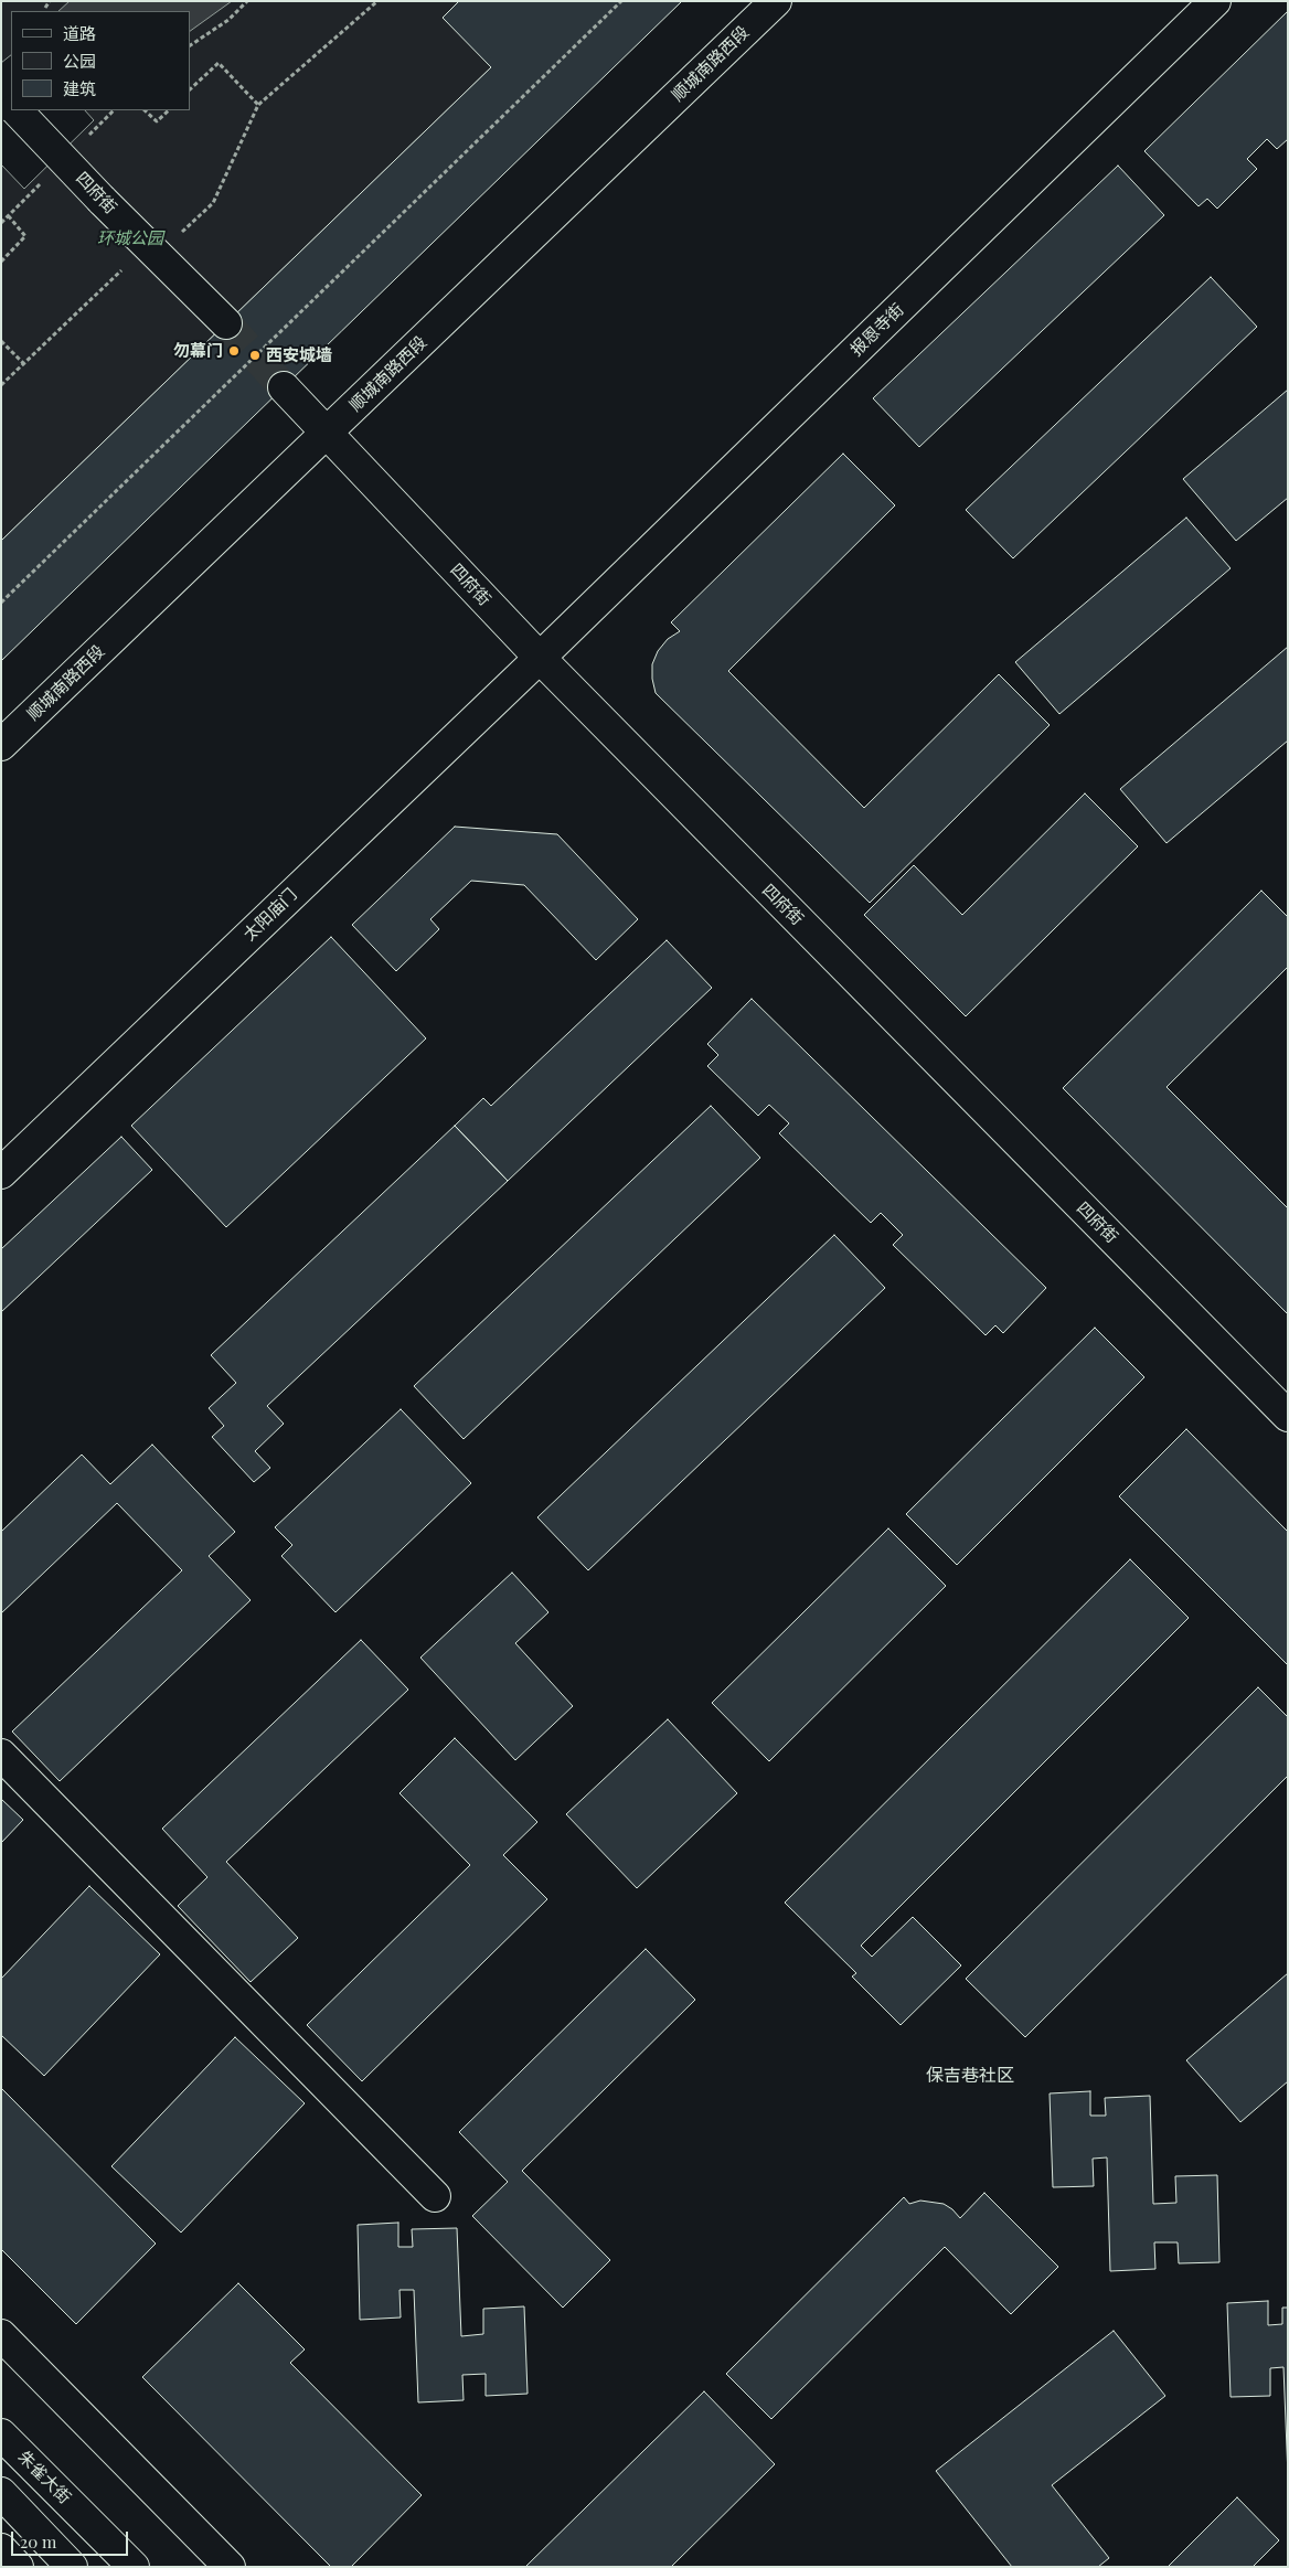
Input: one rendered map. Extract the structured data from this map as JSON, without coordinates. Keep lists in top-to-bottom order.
{
  "streets": {
    "street": [
      "顺城南路西段",
      "四府街",
      "报恩寺街",
      "太阳庙门",
      "朱雀大街"
    ]
  },
  "crossings": [
    ["顺城南路西段", "四府街"],
    ["四府街", "报恩寺街"],
    ["四府街", "太阳庙门"],
    ["报恩寺街", "太阳庙门"]
  ],
  "districts": ["保吉巷社区"],
  "parks": ["环城公园"],
  "places": ["勿幕门", "西安城墙"],
  "legend": ["道路", "公园", "建筑"],
  "scale_bar": "20 m"
}
